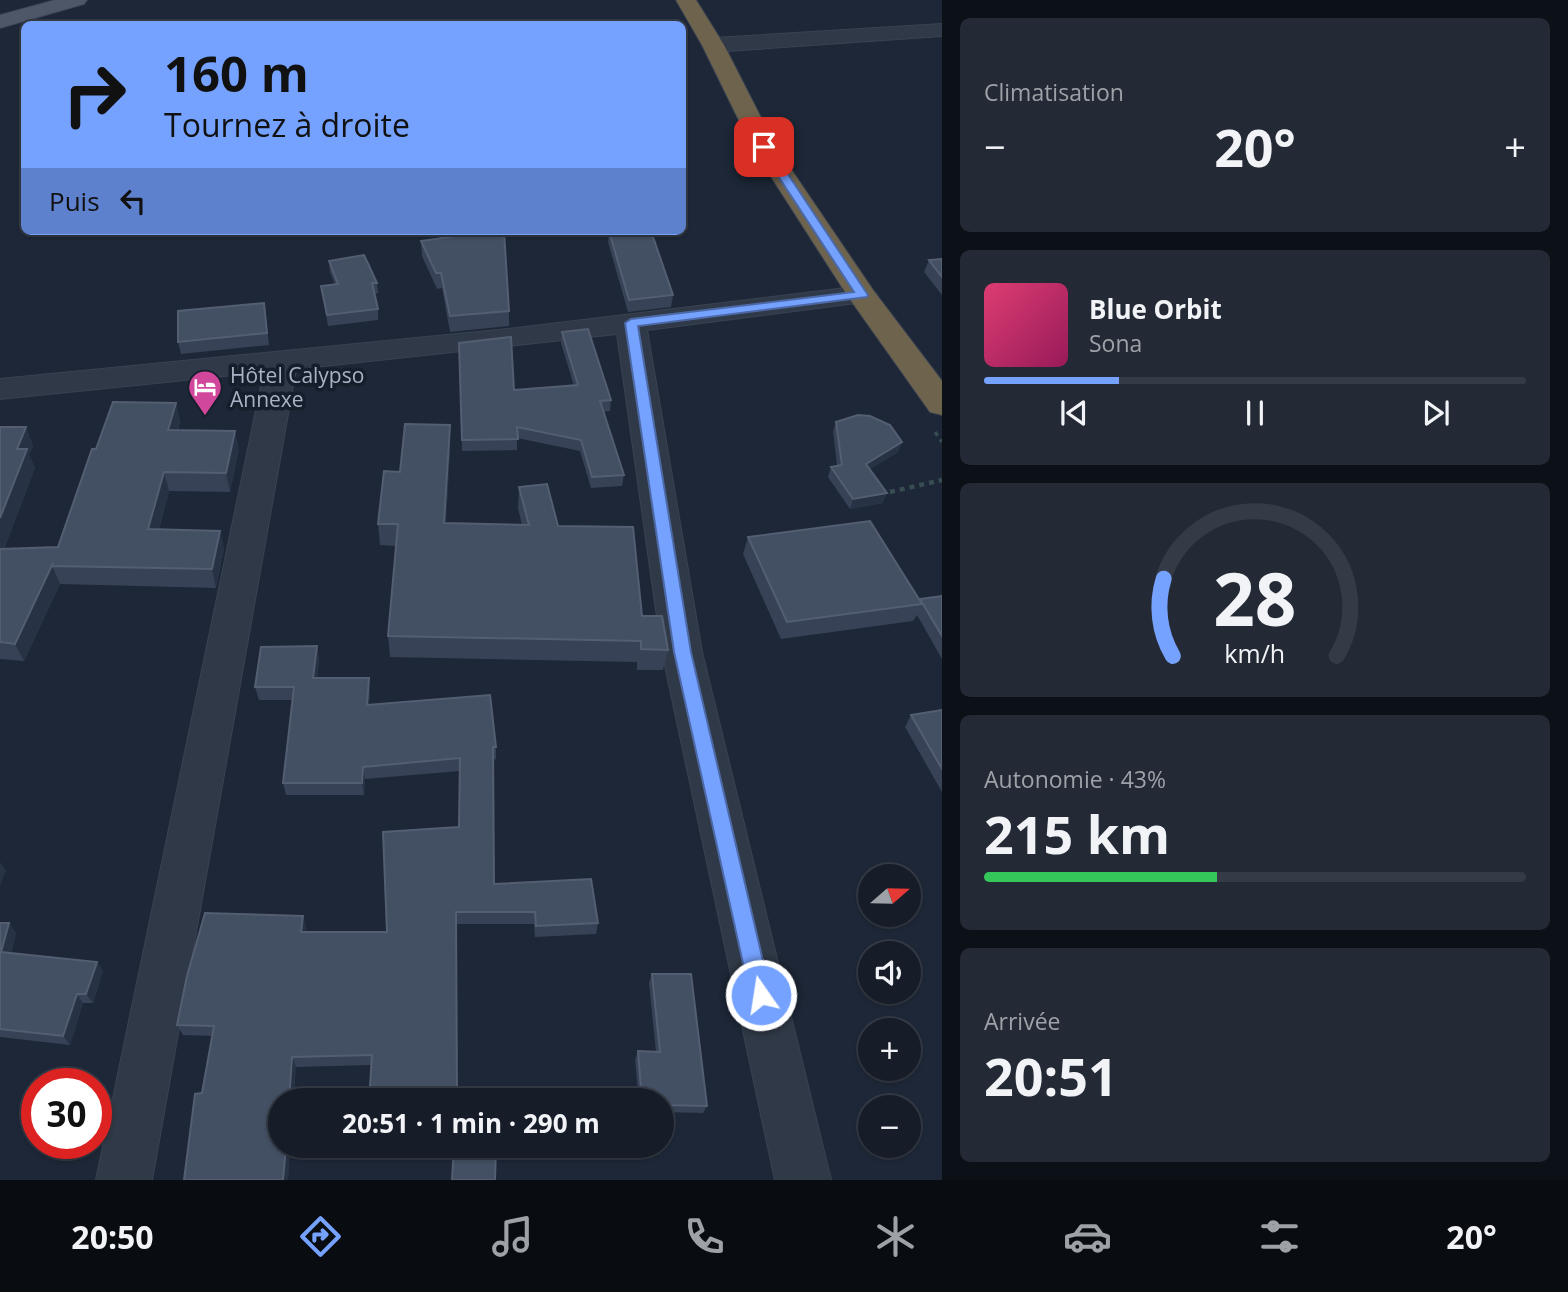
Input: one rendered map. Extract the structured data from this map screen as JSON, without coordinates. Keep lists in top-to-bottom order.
{
  "places": {
    "hotel": ["Hôtel Calypso Annexe"]
  },
  "north": "right",
  "page": {
    "tile": [
      "Climatisation",
      ["Autonomie · 43%", "215 km"],
      ["Arrivée", "20:51"]
    ],
    "turn": ["160 m", "Tournez à droite"],
    "heat": ["−", "20°", "+"],
    "then": "Puis",
    "song": ["Blue Orbit", "Sona"],
    "map_buttons": ["+", "−"],
    "limit": "30",
    "trip": "20:51 · 1 min · 290 m",
    "tabs": ["20:50", "20°"],
    "gauge": ["28", "km/h"]
  }
}
